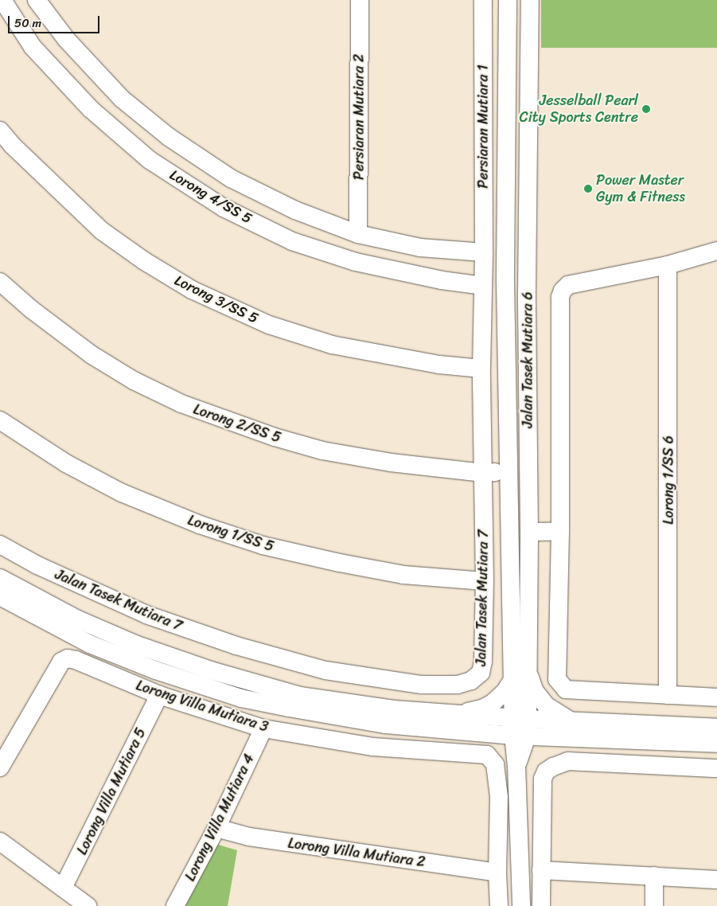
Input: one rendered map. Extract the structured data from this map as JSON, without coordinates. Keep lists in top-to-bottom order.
{
  "streets": {
    "street": [
      "Persiaran Mutiara 2",
      "Persiaran Mutiara 1",
      "Lorong 4/SS 5",
      "Lorong 3/SS 5",
      "Jalan Tasek Mutiara 6",
      "Lorong 2/SS 5",
      "Lorong 1/SS 6",
      "Lorong 1/SS 5",
      "Jalan Tasek Mutiara 7",
      "Lorong Villa Mutiara 3",
      "Lorong Villa Mutiara 5",
      "Lorong Villa Mutiara 4",
      "Lorong Villa Mutiara 2"
    ]
  },
  "crossings": [
    ["Persiaran Mutiara 1", "Jalan Tasek Mutiara 7"],
    ["Lorong 4/SS 5", "Jalan Tasek Mutiara 7"],
    ["Lorong 3/SS 5", "Jalan Tasek Mutiara 7"],
    ["Jalan Tasek Mutiara 6", "Lorong 2/SS 5"],
    ["Lorong 2/SS 5", "Jalan Tasek Mutiara 7"],
    ["Lorong 1/SS 5", "Jalan Tasek Mutiara 7"],
    ["Lorong Villa Mutiara 3", "Lorong Villa Mutiara 5"],
    ["Lorong Villa Mutiara 3", "Lorong Villa Mutiara 4"],
    ["Lorong Villa Mutiara 3", "Lorong Villa Mutiara 2"],
    ["Lorong Villa Mutiara 4", "Lorong Villa Mutiara 2"]
  ],
  "places": ["Jesselball Pearl City Sports Centre", "Power Master Gym & Fitness"],
  "scale_bar": "50 m"
}
